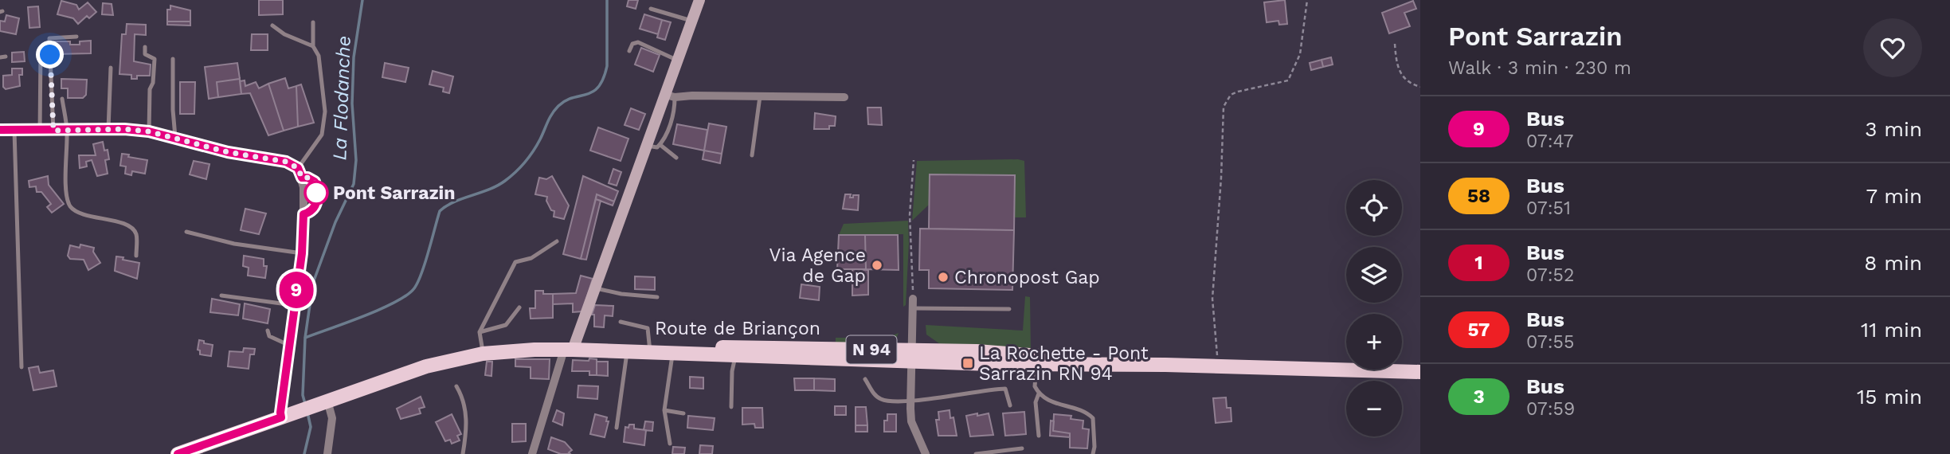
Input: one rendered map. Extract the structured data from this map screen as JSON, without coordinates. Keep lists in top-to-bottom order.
{
  "streets": {
    "main road": ["Route de Briançon", "N 94"]
  },
  "crossings": [
    ["Route de Briançon", "N 94"]
  ],
  "water": ["La Flodanche"],
  "places": {
    "other": ["Pont Sarrazin", "Via Agence de Gap", "Chronopost Gap"],
    "transit": ["La Rochette - Pont Sarrazin RN 94"]
  },
  "lines": ["bus line 9"],
  "page": {
    "on_map": "9",
    "heading": ["Pont Sarrazin", "Walk · 3 min · 230 m"],
    "list": [
      {
        "mark": "9",
        "name": "Bus",
        "note": "07:47",
        "value": "3 min"
      },
      {
        "mark": "58",
        "name": "Bus",
        "note": "07:51",
        "value": "7 min"
      },
      {
        "mark": "1",
        "name": "Bus",
        "note": "07:52",
        "value": "8 min"
      },
      {
        "mark": "57",
        "name": "Bus",
        "note": "07:55",
        "value": "11 min"
      },
      {
        "mark": "3",
        "name": "Bus",
        "note": "07:59",
        "value": "15 min"
      }
    ],
    "map_buttons": ["+", "−"]
  }
}
